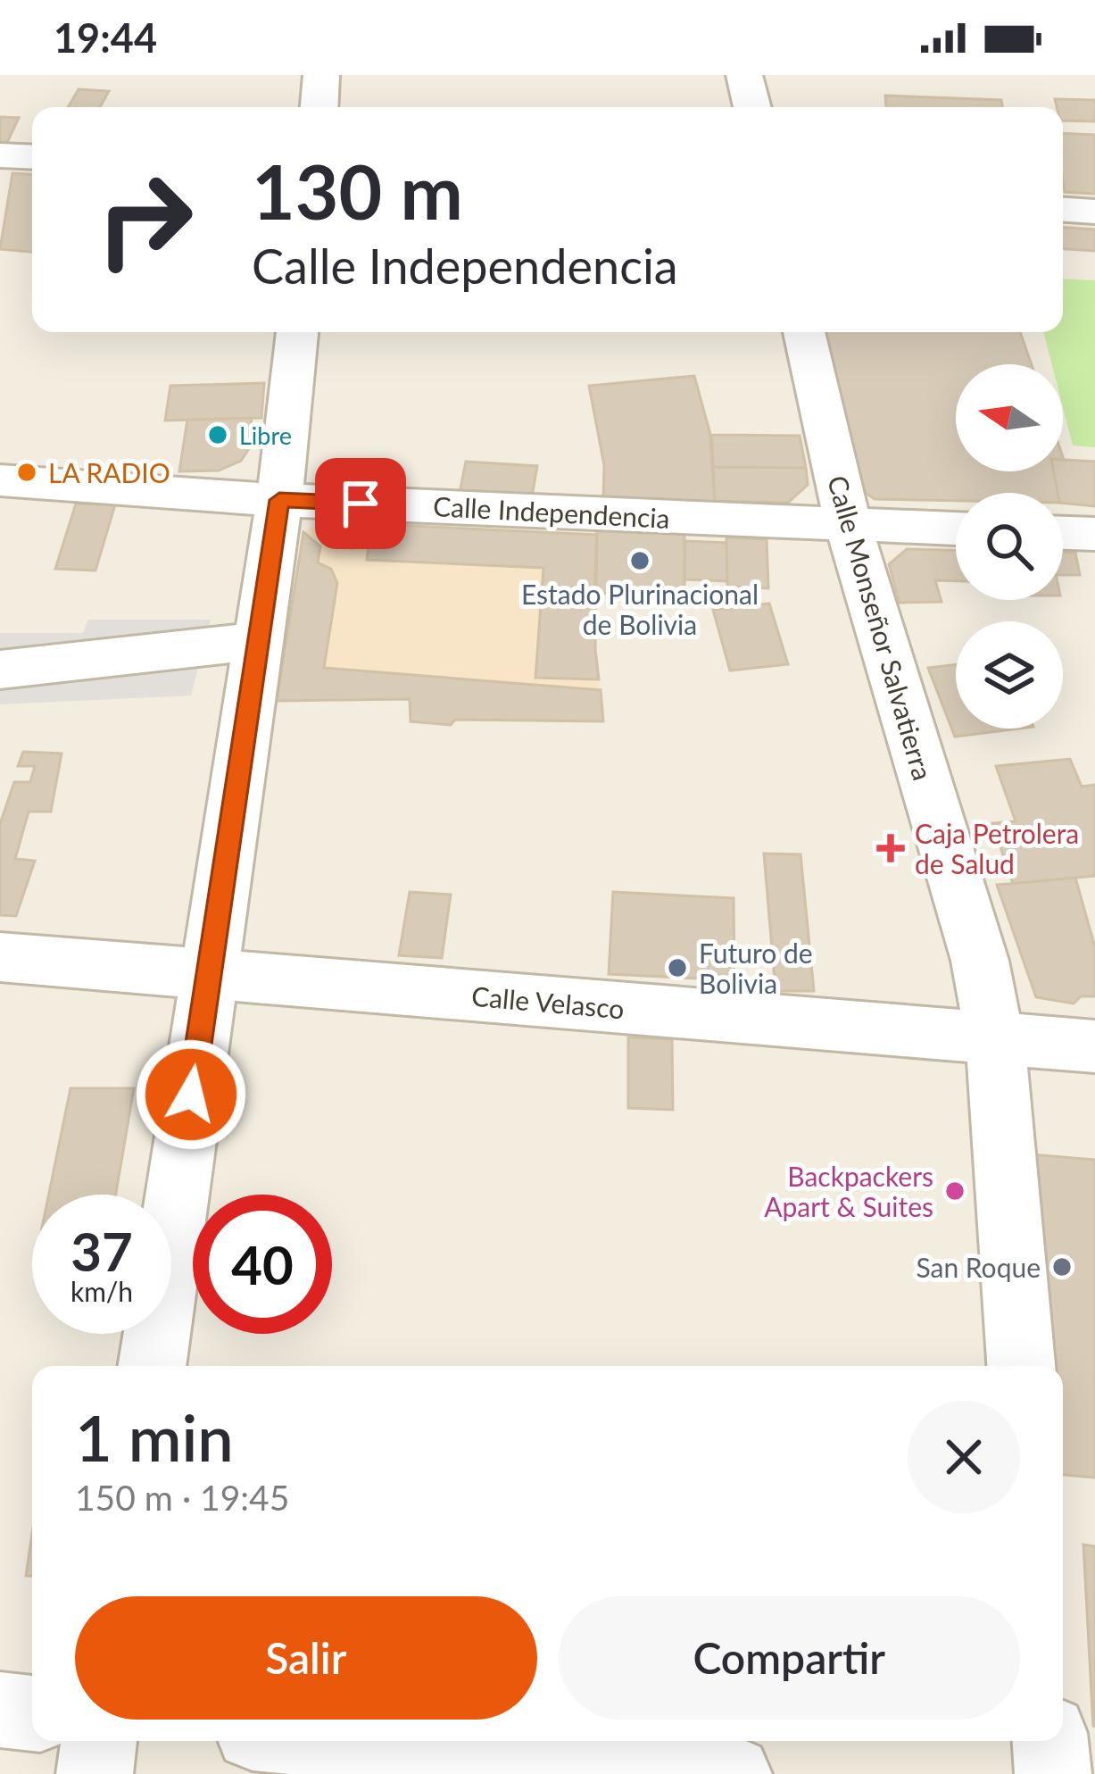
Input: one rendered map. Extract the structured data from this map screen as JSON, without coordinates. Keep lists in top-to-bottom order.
{
  "streets": {
    "street": ["Calle Independencia", "Calle Monseñor Salvatierra", "Calle Velasco"]
  },
  "crossings": [
    ["Calle Independencia", "Calle Monseñor Salvatierra"],
    ["Calle Monseñor Salvatierra", "Calle Velasco"]
  ],
  "places": {
    "other": [
      "Libre",
      "LA RADIO",
      "Estado Plurinacional de Bolivia",
      "Futuro de Bolivia",
      "Backpackers Apart & Suites",
      "San Roque"
    ],
    "health": ["Caja Petrolera de Salud"]
  },
  "north": "left",
  "page": {
    "status": "19:44",
    "turn": ["130 m", "Calle Independencia"],
    "speed": "37 km/h",
    "limit": "40",
    "heading": ["1 min", "150 m · 19:45"],
    "buttons": ["Salir", "Compartir"]
  }
}
